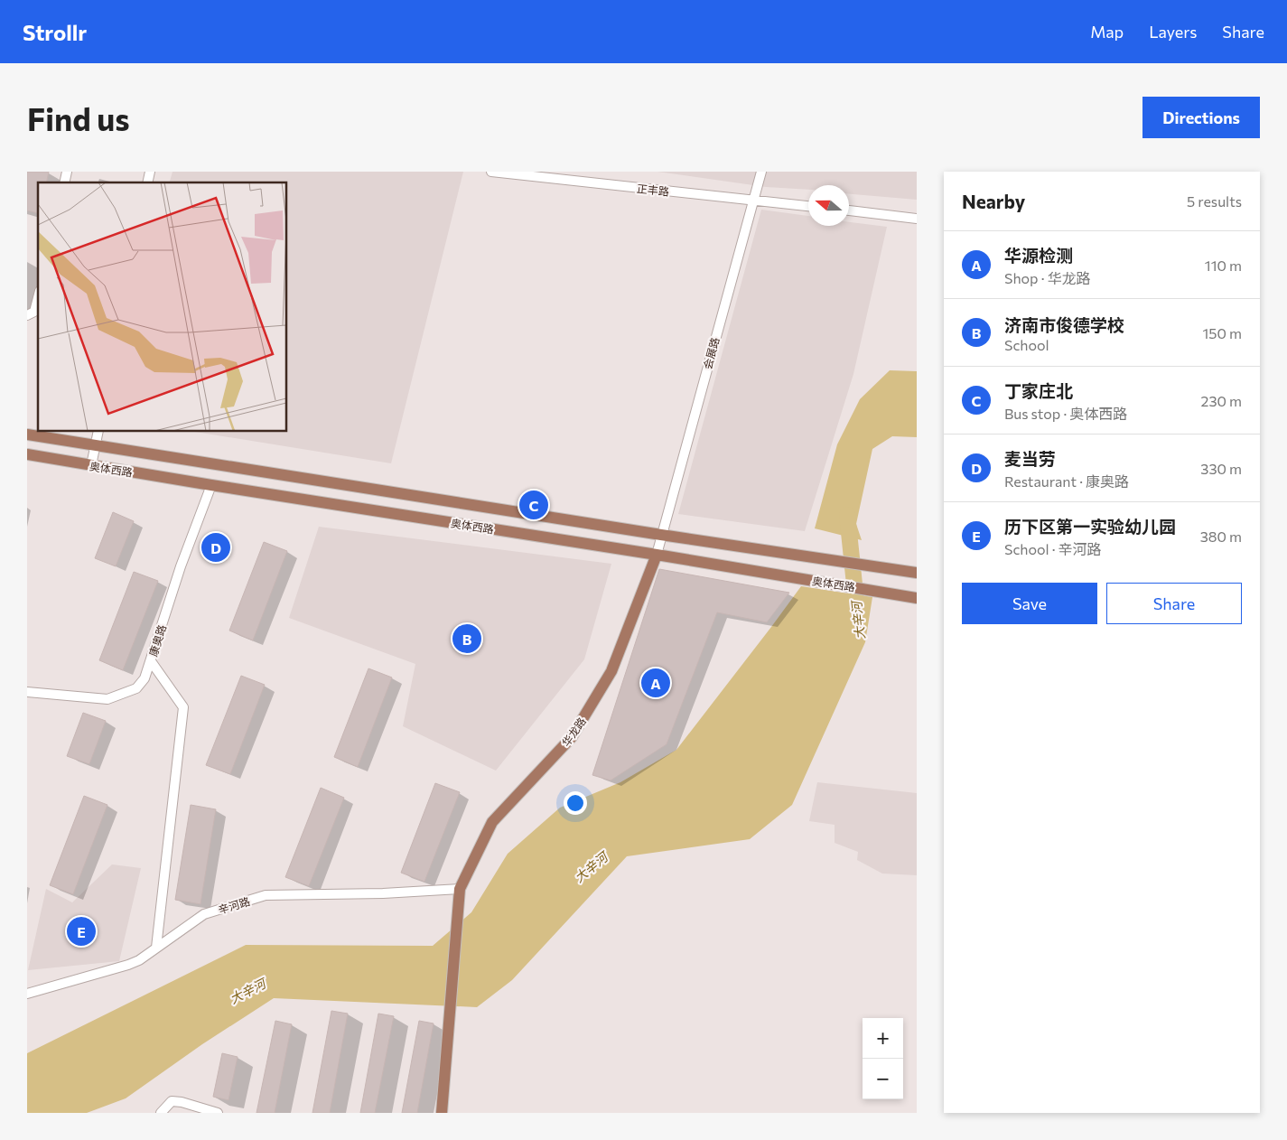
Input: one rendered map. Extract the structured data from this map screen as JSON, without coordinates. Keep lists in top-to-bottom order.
{
  "streets": {
    "main road": ["奥体西路", "华龙路"],
    "street": [
      "正丰路",
      "会展路",
      "康奥路",
      "辛河路"
    ]
  },
  "crossings": [
    ["正丰路", "会展路"],
    ["会展路", "奥体西路"],
    ["奥体西路", "康奥路"],
    ["奥体西路", "华龙路"],
    ["华龙路", "辛河路"]
  ],
  "water": ["大辛河"],
  "north": "left",
  "page": {
    "header": "Strollr",
    "nav": ["Map", "Layers", "Share"],
    "buttons": [
      "Directions",
      ["Save", "Share"]
    ],
    "title": "Find us",
    "heading": ["Nearby", "5 results"],
    "list": [
      {
        "mark": "A",
        "name": "华源检测",
        "note": "Shop · 华龙路",
        "value": "110 m"
      },
      {
        "mark": "B",
        "name": "济南市俊德学校",
        "note": "School",
        "value": "150 m"
      },
      {
        "mark": "C",
        "name": "丁家庄北",
        "note": "Bus stop · 奥体西路",
        "value": "230 m"
      },
      {
        "mark": "D",
        "name": "麦当劳",
        "note": "Restaurant · 康奥路",
        "value": "330 m"
      },
      {
        "mark": "E",
        "name": "历下区第一实验幼儿园",
        "note": "School · 辛河路",
        "value": "380 m"
      }
    ],
    "pins": [
      "C",
      "D",
      "B",
      "A",
      "E"
    ],
    "map_buttons": ["+", "−"]
  }
}
